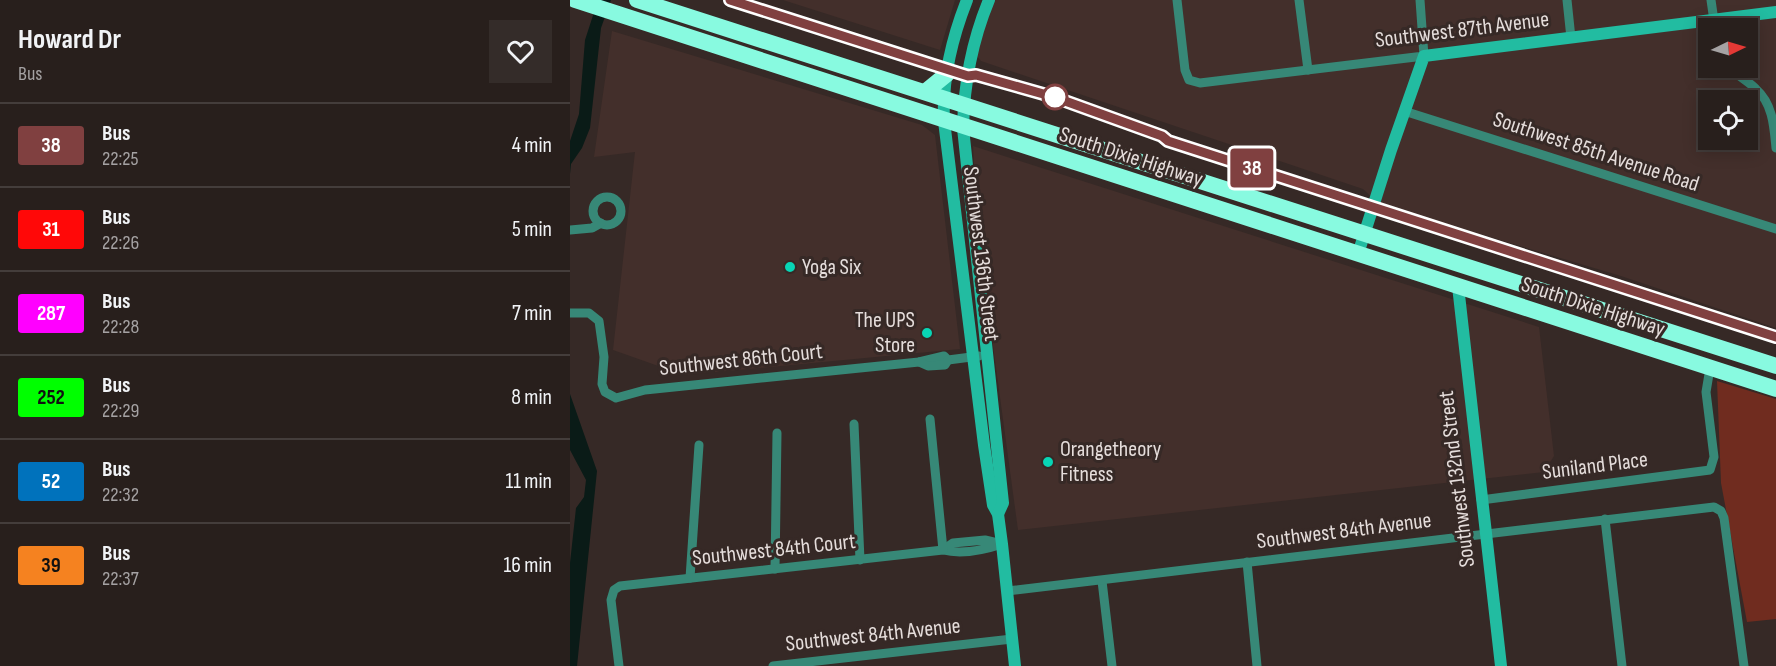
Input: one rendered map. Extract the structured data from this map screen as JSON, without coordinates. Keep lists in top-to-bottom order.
{
  "streets": {
    "highway": ["South Dixie Highway"],
    "street": [
      "Southwest 87th Avenue",
      "Southwest 85th Avenue Road",
      "Southwest 136th Street",
      "Southwest 86th Court",
      "Suniland Place",
      "Southwest 132nd Street",
      "Southwest 84th Avenue",
      "Southwest 84th Court"
    ]
  },
  "crossings": [
    ["South Dixie Highway", "Southwest 136th Street"],
    ["South Dixie Highway", "Suniland Place"],
    ["South Dixie Highway", "Southwest 132nd Street"],
    ["Southwest 136th Street", "Southwest 86th Court"],
    ["Southwest 136th Street", "Southwest 84th Avenue"],
    ["Southwest 136th Street", "Southwest 84th Court"],
    ["Suniland Place", "Southwest 132nd Street"],
    ["Southwest 132nd Street", "Southwest 84th Avenue"]
  ],
  "places": ["Yoga Six", "The UPS Store", "Orangetheory Fitness"],
  "lines": ["bus line 38"],
  "north": "right",
  "page": {
    "heading": ["Howard Dr", "Bus"],
    "on_map": "38",
    "list": [
      {
        "mark": "38",
        "name": "Bus",
        "note": "22:25",
        "value": "4 min"
      },
      {
        "mark": "31",
        "name": "Bus",
        "note": "22:26",
        "value": "5 min"
      },
      {
        "mark": "287",
        "name": "Bus",
        "note": "22:28",
        "value": "7 min"
      },
      {
        "mark": "252",
        "name": "Bus",
        "note": "22:29",
        "value": "8 min"
      },
      {
        "mark": "52",
        "name": "Bus",
        "note": "22:32",
        "value": "11 min"
      },
      {
        "mark": "39",
        "name": "Bus",
        "note": "22:37",
        "value": "16 min"
      }
    ]
  }
}
